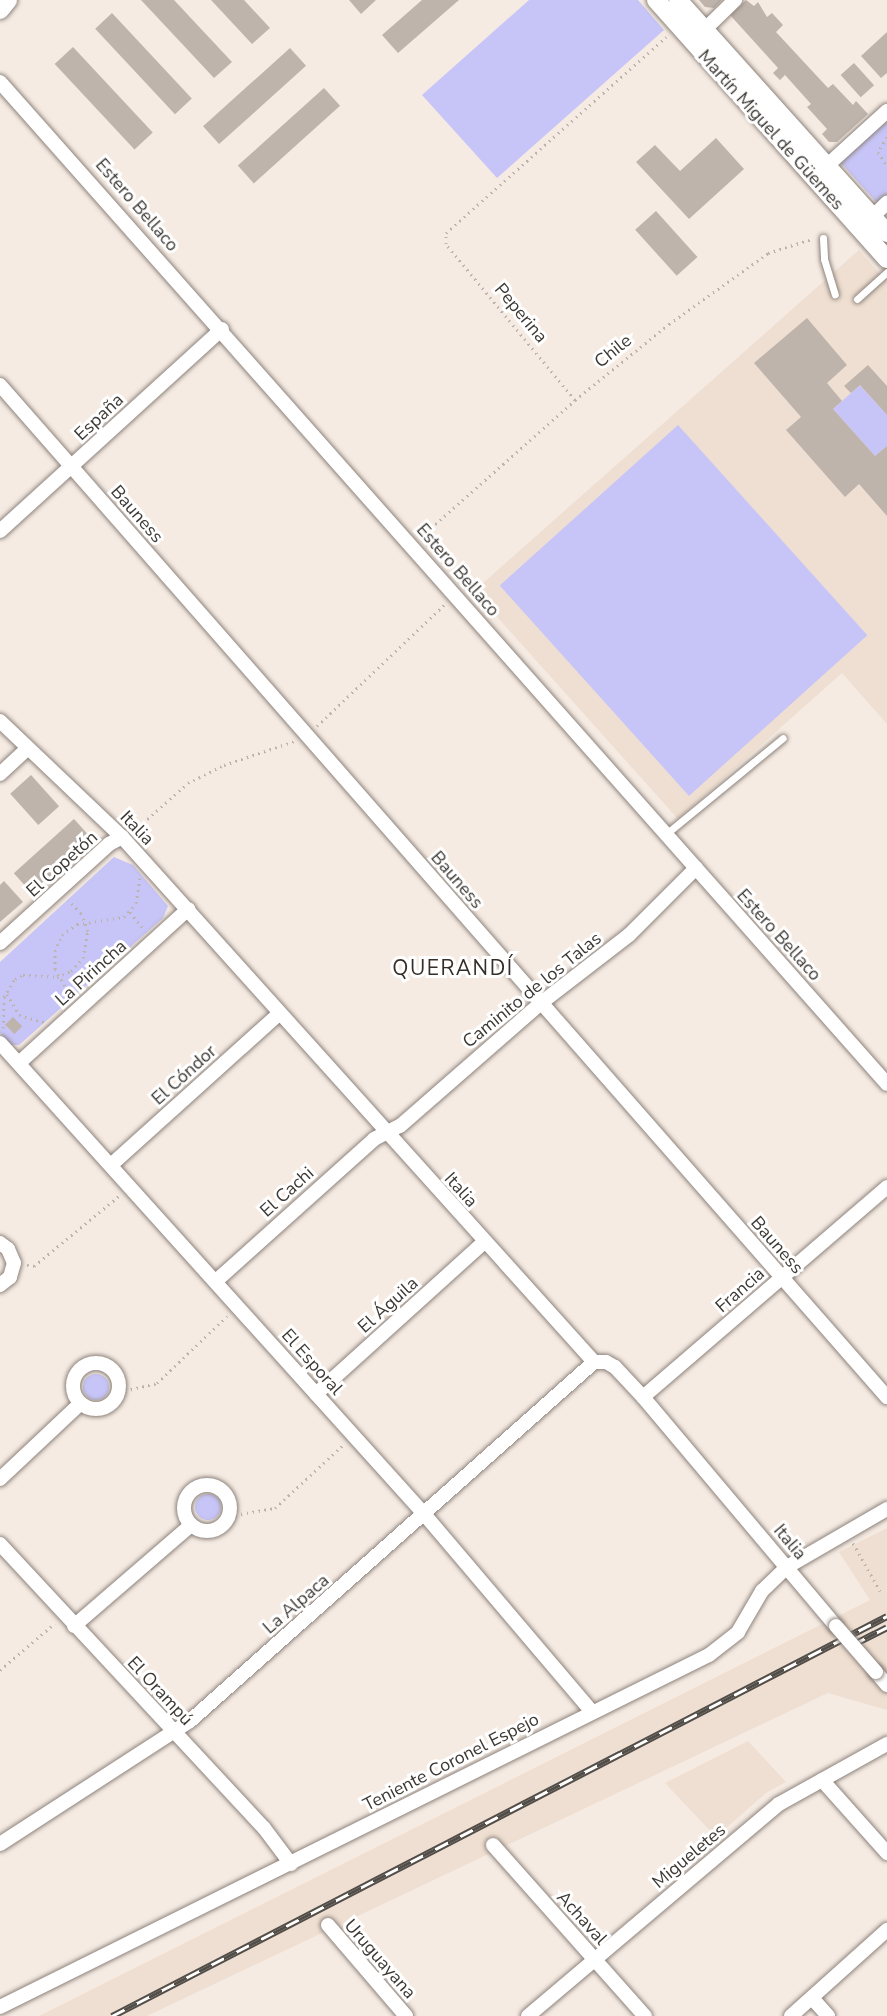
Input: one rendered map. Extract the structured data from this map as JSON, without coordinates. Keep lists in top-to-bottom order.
{
  "streets": {
    "main road": ["Martín Miguel de Güemes"],
    "street": [
      "Estero Bellaco",
      "España",
      "Bauness",
      "Italia",
      "El Copetón",
      "La Pirincha",
      "Caminito de los Talas",
      "El Cóndor",
      "El Cachi",
      "Francia",
      "El Águila",
      "El Esporal",
      "La Alpaca",
      "El Orampú",
      "Teniente Coronel Espejo",
      "Migueletes",
      "Achaval",
      "Uruguayana"
    ],
    "path": ["Peperina", "Chile"]
  },
  "crossings": [
    ["Estero Bellaco", "Chile"],
    ["Estero Bellaco", "España"],
    ["Estero Bellaco", "Caminito de los Talas"],
    ["Peperina", "Chile"],
    ["España", "Bauness"],
    ["Bauness", "Caminito de los Talas"],
    ["Bauness", "Francia"],
    ["Italia", "El Copetón"],
    ["Italia", "La Pirincha"],
    ["Italia", "Caminito de los Talas"],
    ["Italia", "El Cóndor"],
    ["Italia", "El Cachi"],
    ["Italia", "Francia"],
    ["Italia", "El Águila"],
    ["Italia", "La Alpaca"],
    ["Italia", "Teniente Coronel Espejo"],
    ["La Pirincha", "El Esporal"],
    ["Caminito de los Talas", "El Cachi"],
    ["El Cóndor", "El Esporal"],
    ["El Cachi", "El Esporal"],
    ["El Águila", "El Esporal"],
    ["El Esporal", "La Alpaca"],
    ["El Esporal", "Teniente Coronel Espejo"],
    ["La Alpaca", "El Orampú"],
    ["El Orampú", "Teniente Coronel Espejo"],
    ["Migueletes", "Achaval"]
  ],
  "districts": ["QUERANDÍ"]
}
